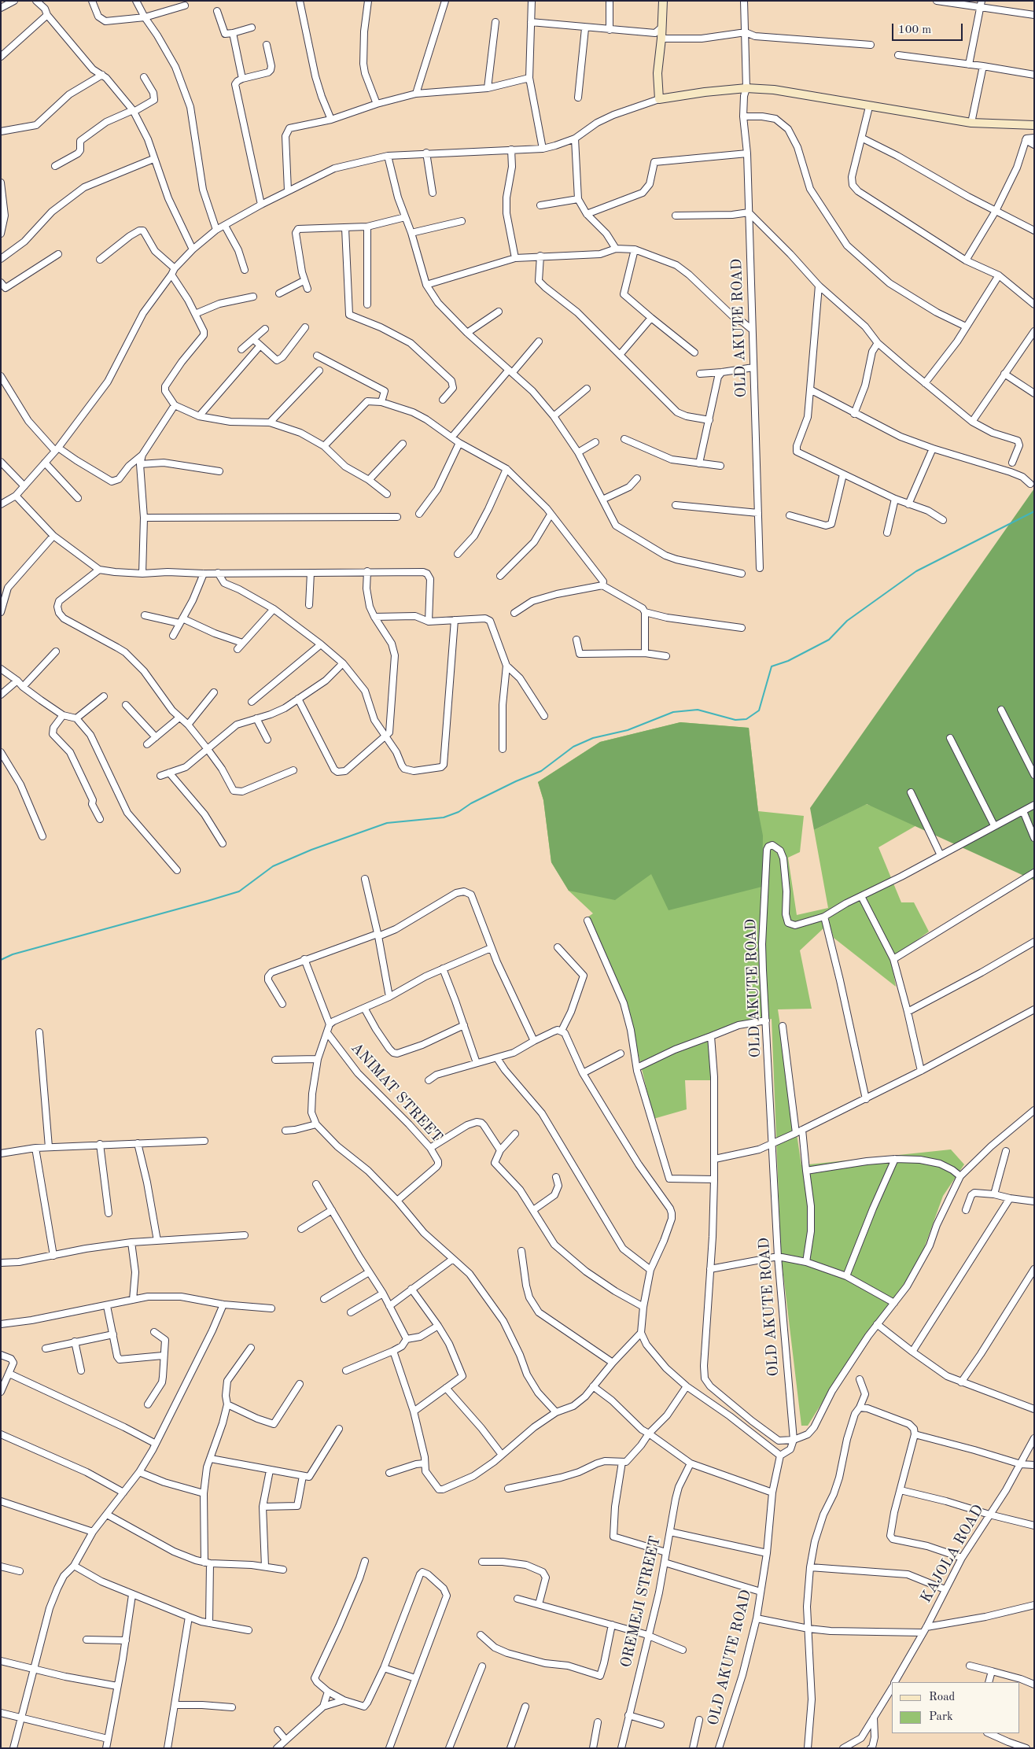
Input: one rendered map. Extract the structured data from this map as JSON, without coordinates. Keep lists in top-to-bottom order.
{
  "streets": {
    "street": [
      "OLD AKUTE ROAD",
      "ANIMAT STREET",
      "KAJOLA ROAD",
      "OREMEJI STREET"
    ]
  },
  "legend": ["Road", "Park"],
  "scale_bar": "100 m"
}
